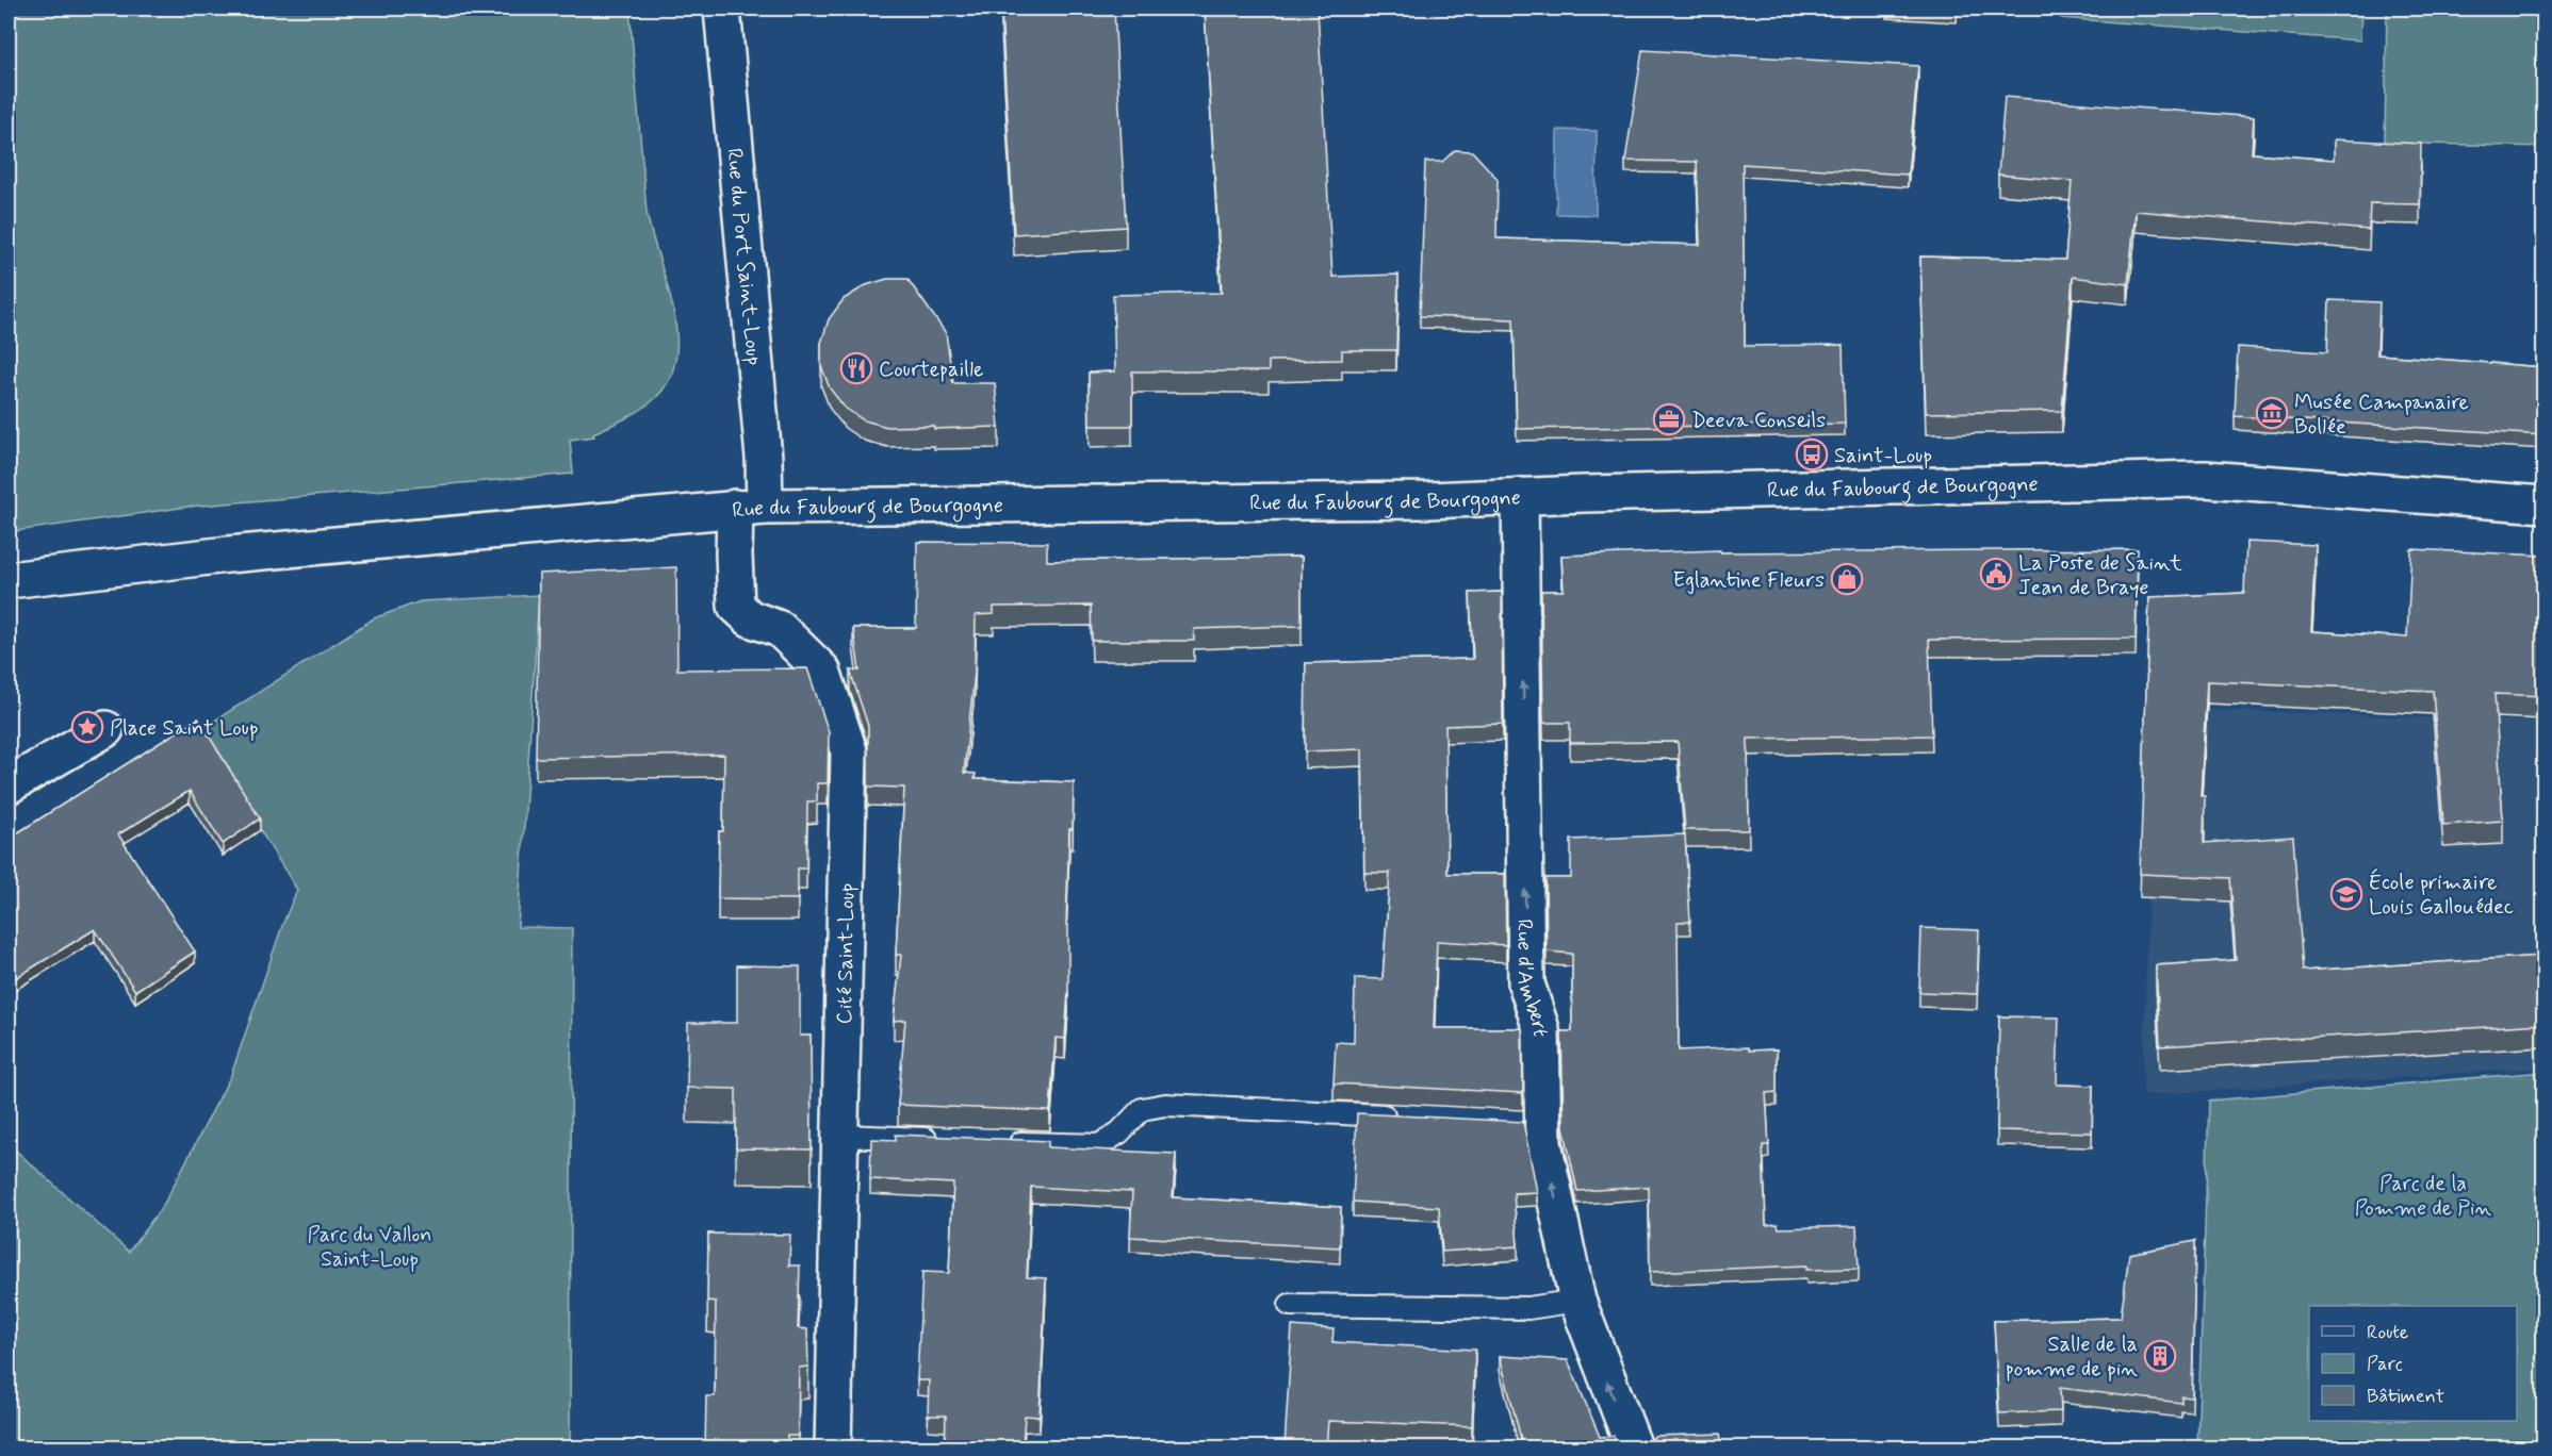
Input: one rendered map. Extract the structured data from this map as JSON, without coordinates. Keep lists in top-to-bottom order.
{
  "streets": {
    "street": [
      "Rue du Port Saint-Loup",
      "Rue du Faubourg de Bourgogne",
      "Cité Saint-Loup",
      "Rue d'Ambert"
    ]
  },
  "crossings": [
    ["Rue du Port Saint-Loup", "Rue du Faubourg de Bourgogne"],
    ["Rue du Port Saint-Loup", "Cité Saint-Loup"],
    ["Rue du Faubourg de Bourgogne", "Cité Saint-Loup"],
    ["Rue du Faubourg de Bourgogne", "Rue d'Ambert"]
  ],
  "one_way": ["Rue d'Ambert"],
  "parks": ["Parc de la Pomme de Pin", "Parc du Vallon Saint-Loup"],
  "places": {
    "restaurant": ["Courtepaille"],
    "museum": ["Musée Campanaire Bollée"],
    "office": ["Deeva Conseils"],
    "bus stop": ["Saint-Loup"],
    "public building": ["La Poste de Saint Jean de Braye"],
    "shop": ["Eglantine Fleurs"],
    "place": ["Place Saint Loup"],
    "school or university": ["École primaire Louis Gallouédec"],
    "building": ["Salle de la pomme de pin"]
  },
  "legend": ["Route", "Parc", "Bâtiment"]
}
